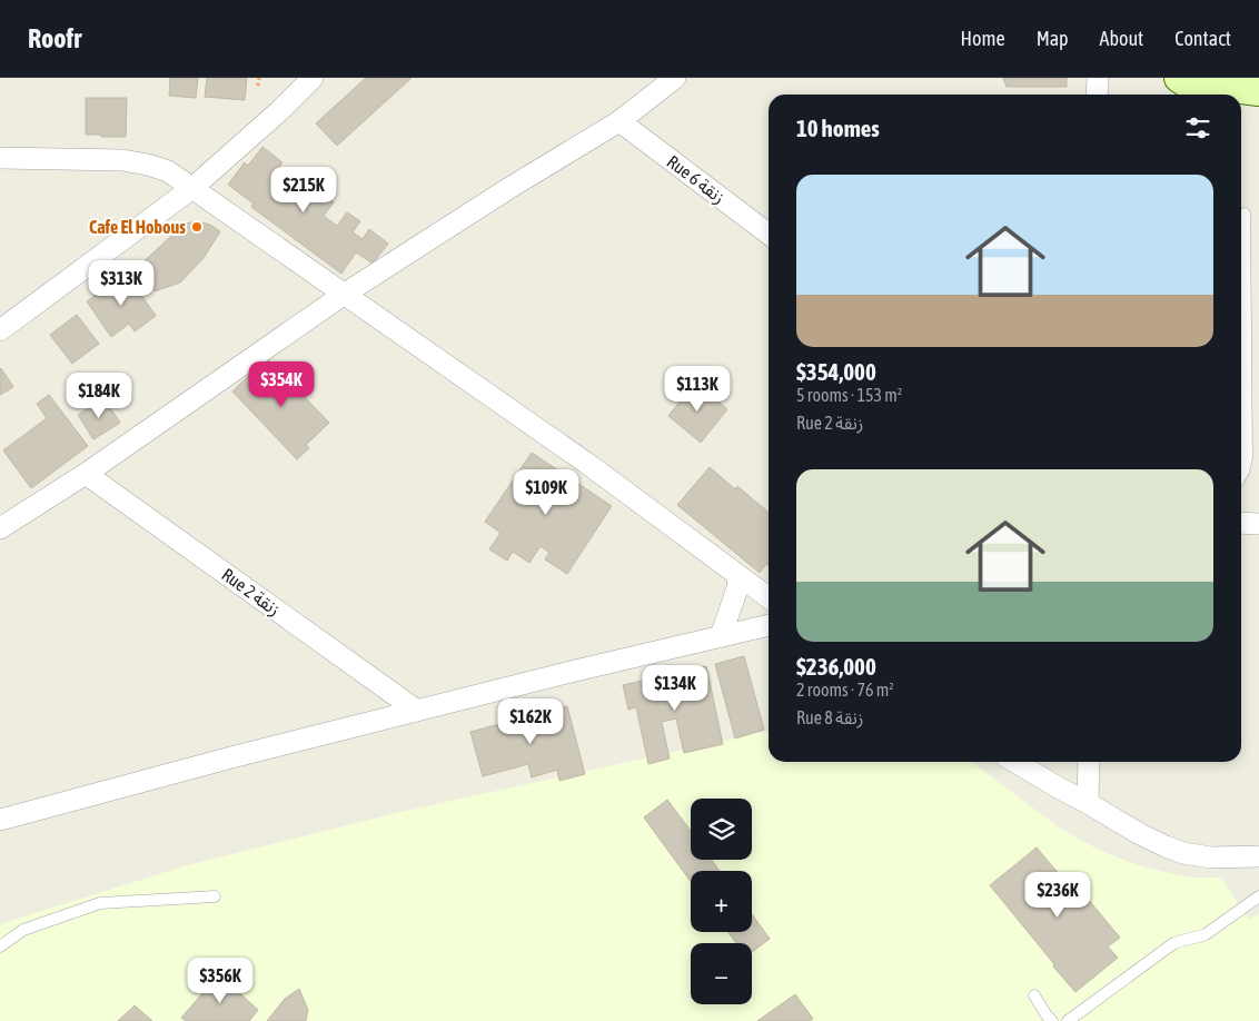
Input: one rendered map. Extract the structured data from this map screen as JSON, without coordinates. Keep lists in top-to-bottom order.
{
  "streets": {
    "street": ["Rue 6 زنقة", "Rue 2 زنقة"]
  },
  "places": ["Cafe El Hobous"],
  "page": {
    "header": "Roofr",
    "nav": [
      "Home",
      "Map",
      "About",
      "Contact"
    ],
    "heading": "10 homes",
    "list": [
      {
        "name": "$354,000",
        "note": "5 rooms · 153 m² · Rue 2 زنقة"
      },
      {
        "name": "$236,000",
        "note": "2 rooms · 76 m² · Rue 8 زنقة"
      }
    ],
    "price": [
      "$215K",
      "$313K",
      "$354K",
      "$113K",
      "$184K",
      "$109K",
      "$134K",
      "$162K",
      "$236K",
      "$356K"
    ],
    "map_buttons": ["+", "−"]
  }
}
